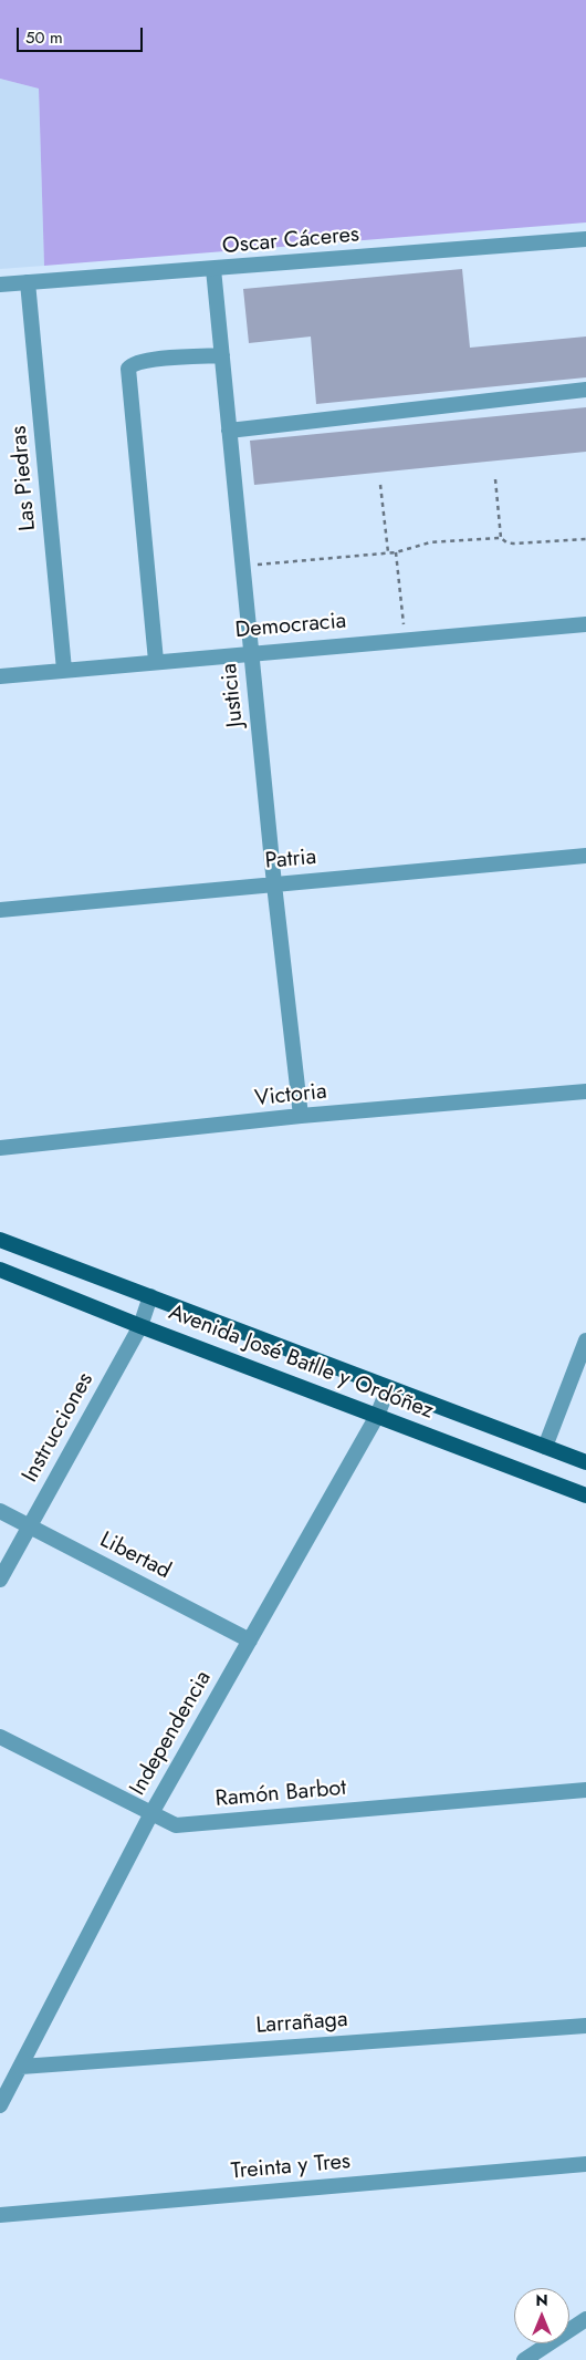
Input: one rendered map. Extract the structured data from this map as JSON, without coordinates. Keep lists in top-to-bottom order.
{
  "streets": {
    "main road": ["Avenida José Batlle y Ordóñez"],
    "street": [
      "Oscar Cáceres",
      "Las Piedras",
      "Democracia",
      "Justicia",
      "Patria",
      "Victoria",
      "Instrucciones",
      "Libertad",
      "Independencia",
      "Ramón Barbot",
      "Larrañaga",
      "Treinta y Tres"
    ]
  },
  "crossings": [
    ["Oscar Cáceres", "Las Piedras"],
    ["Oscar Cáceres", "Justicia"],
    ["Las Piedras", "Democracia"],
    ["Democracia", "Justicia"],
    ["Justicia", "Patria"],
    ["Justicia", "Victoria"],
    ["Avenida José Batlle y Ordóñez", "Instrucciones"],
    ["Avenida José Batlle y Ordóñez", "Independencia"],
    ["Instrucciones", "Libertad"],
    ["Libertad", "Independencia"],
    ["Independencia", "Ramón Barbot"],
    ["Independencia", "Larrañaga"]
  ],
  "scale_bar": "50 m",
  "north": "top"
}
